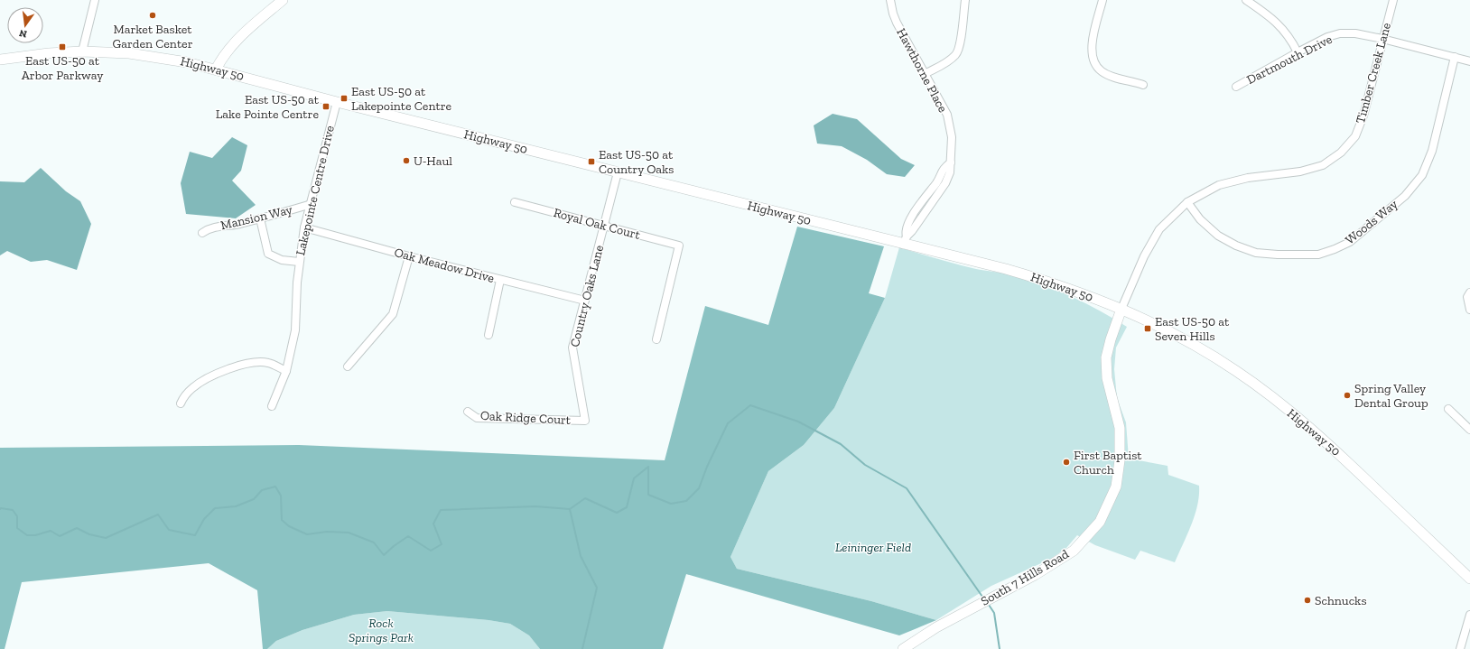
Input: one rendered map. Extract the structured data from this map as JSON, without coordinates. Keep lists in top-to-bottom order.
{
  "streets": {
    "main road": ["Highway 50", "South 7 Hills Road"],
    "street": [
      "Dartmouth Drive",
      "Hawthorne Place",
      "Timber Creek Lane",
      "Lakepointe Centre Drive",
      "Mansion Way",
      "Woods Way",
      "Royal Oak Court",
      "Oak Meadow Drive",
      "Country Oaks Lane",
      "Oak Ridge Court"
    ]
  },
  "crossings": [
    ["Dartmouth Drive", "Timber Creek Lane"],
    ["Dartmouth Drive", "Woods Way"],
    ["Highway 50", "Hawthorne Place"],
    ["Highway 50", "Timber Creek Lane"],
    ["Highway 50", "Lakepointe Centre Drive"],
    ["Highway 50", "Country Oaks Lane"],
    ["Highway 50", "South 7 Hills Road"],
    ["Timber Creek Lane", "Woods Way"],
    ["Timber Creek Lane", "South 7 Hills Road"],
    ["Lakepointe Centre Drive", "Mansion Way"],
    ["Lakepointe Centre Drive", "Oak Meadow Drive"],
    ["Royal Oak Court", "Country Oaks Lane"],
    ["Oak Meadow Drive", "Country Oaks Lane"],
    ["Country Oaks Lane", "Oak Ridge Court"]
  ],
  "parks": ["Leininger Field", "Rock Springs Park"],
  "places": {
    "other": [
      "Market Basket Garden Center",
      "U-Haul",
      "Spring Valley Dental Group",
      "First Baptist Church",
      "Schnucks"
    ],
    "transit": [
      "East US-50 at Arbor Parkway",
      "East US-50 at Lakepointe Centre",
      "East US-50 at Lake Pointe Centre",
      "East US-50 at Country Oaks",
      "East US-50 at Seven Hills"
    ]
  },
  "north": "bottom"
}
